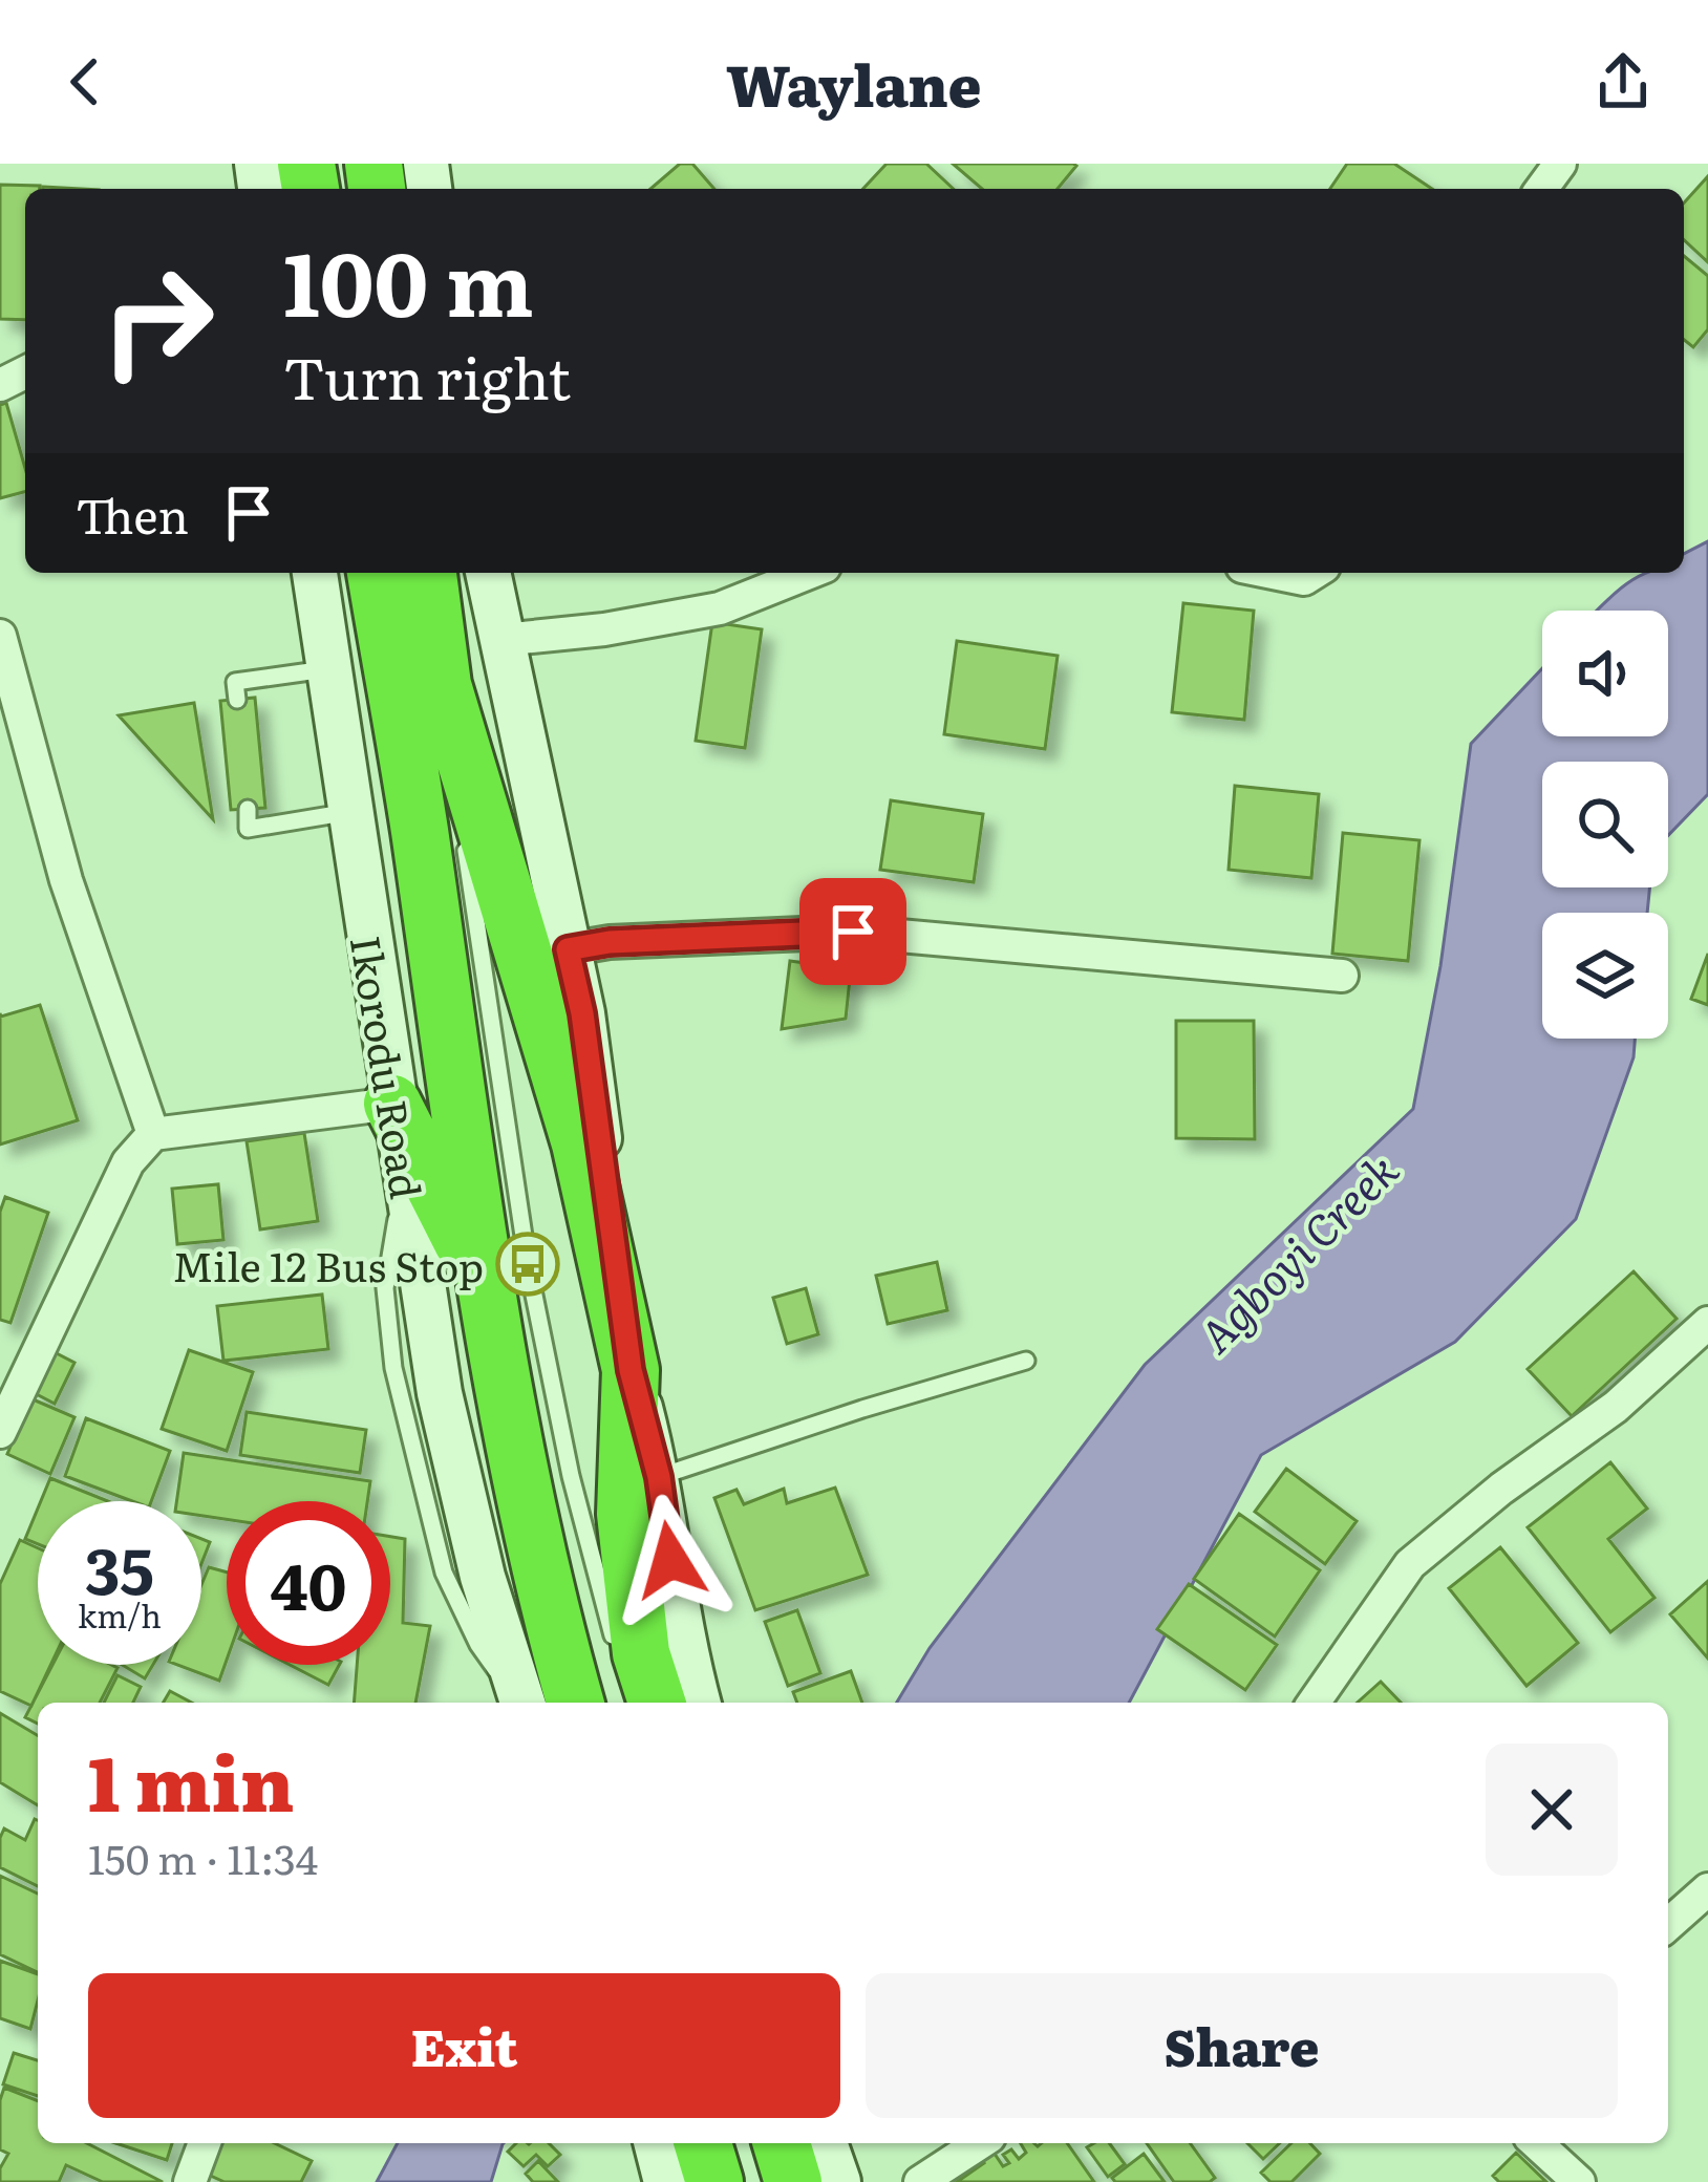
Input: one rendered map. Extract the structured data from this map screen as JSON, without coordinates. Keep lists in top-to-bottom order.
{
  "streets": {
    "highway": ["Ikorodu Road"]
  },
  "water": ["Agboyi Creek"],
  "places": {
    "bus stop": ["Mile 12 Bus Stop"]
  },
  "page": {
    "header": "Waylane",
    "turn": ["100 m", "Turn right"],
    "then": "Then",
    "speed": "35 km/h",
    "limit": "40",
    "heading": ["1 min", "150 m · 11:34"],
    "buttons": ["Exit", "Share"]
  }
}
